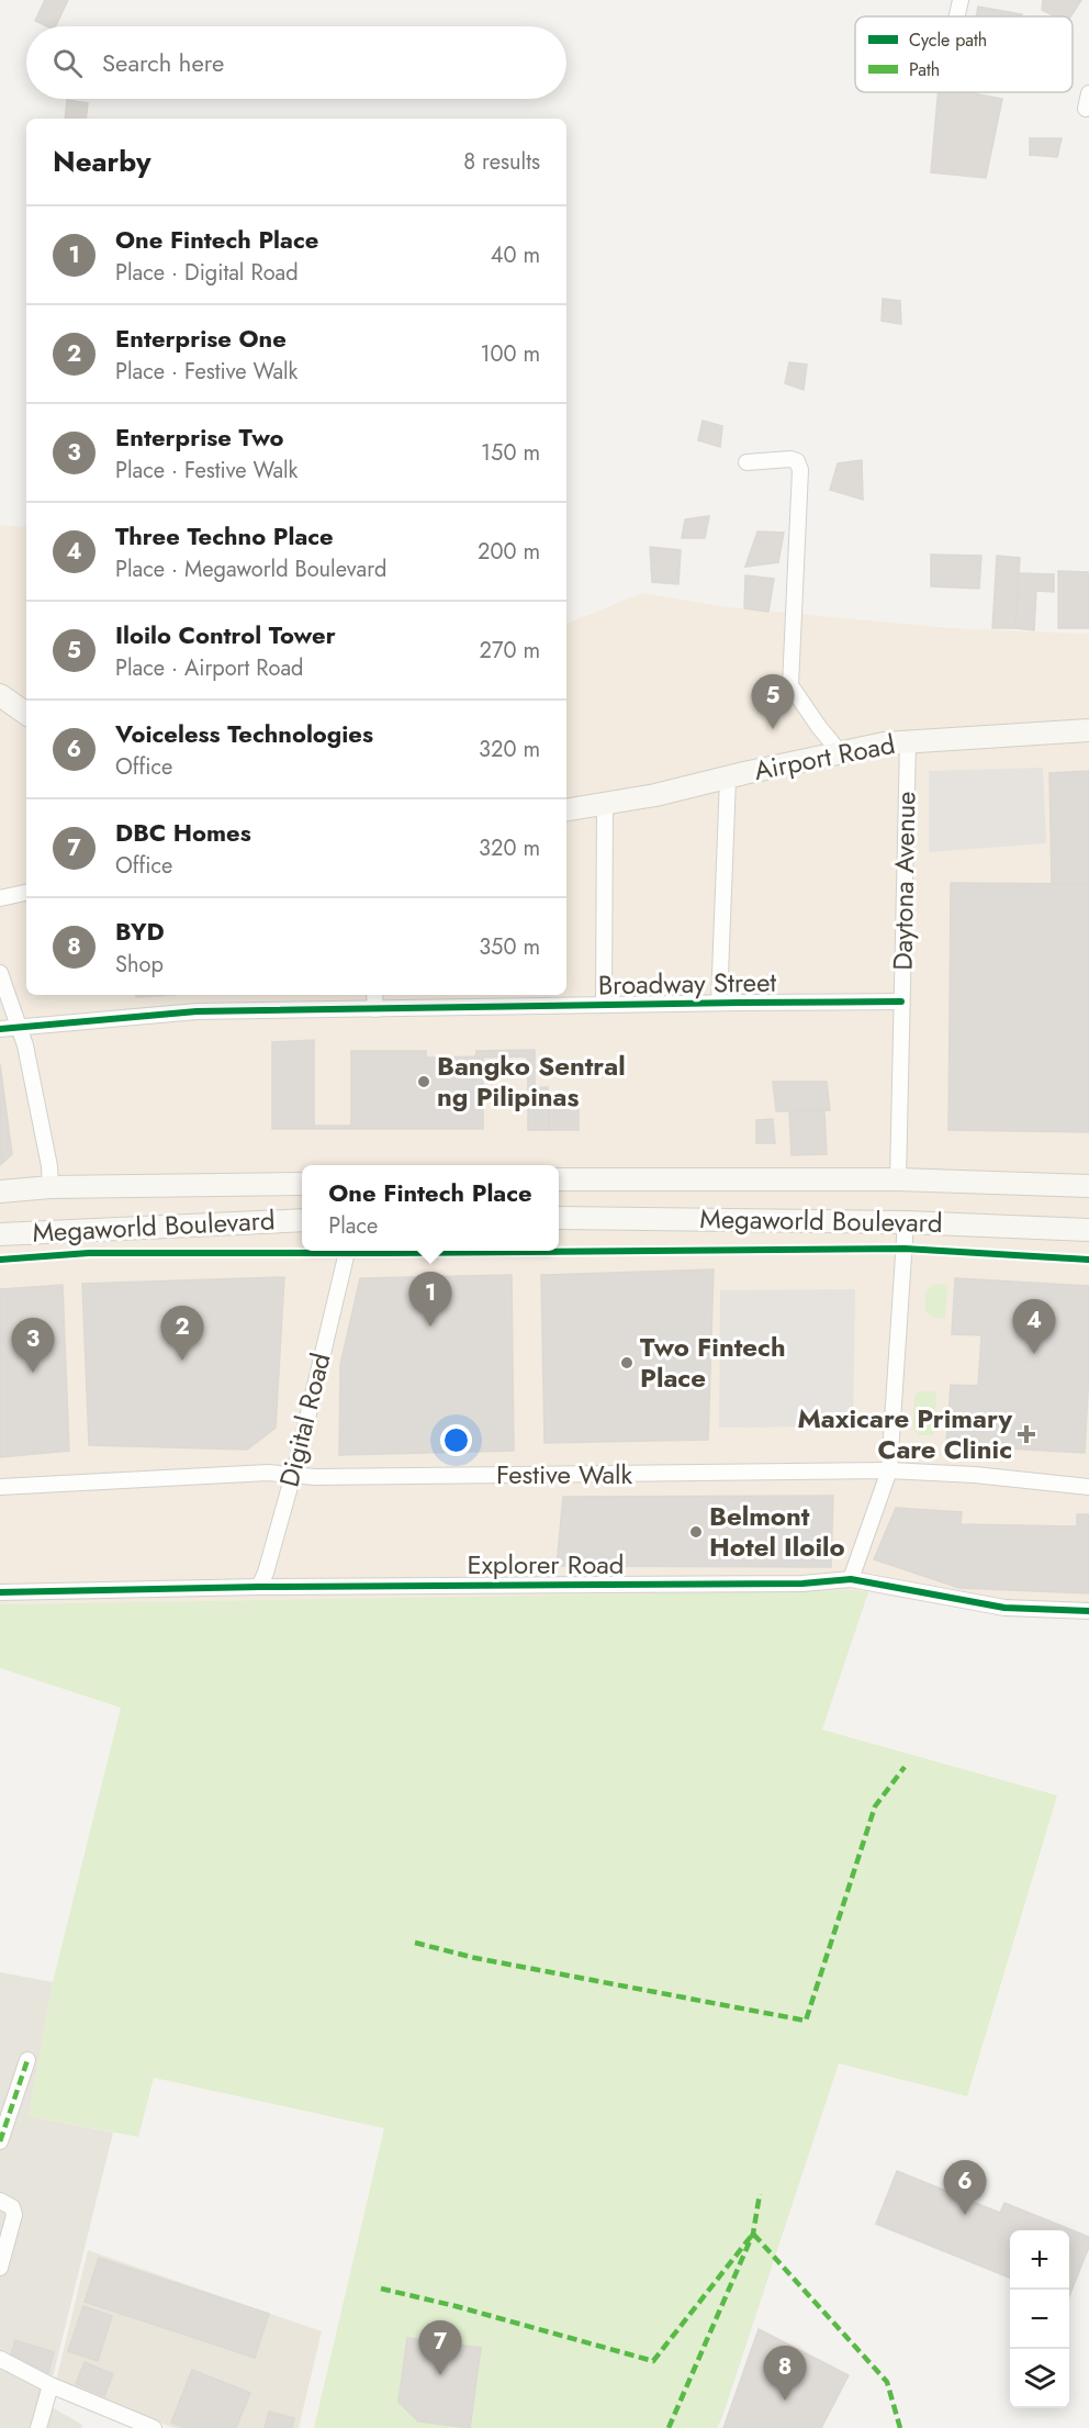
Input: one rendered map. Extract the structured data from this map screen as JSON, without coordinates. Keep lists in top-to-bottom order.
{
  "streets": {
    "main road": ["Airport Road", "Megaworld Boulevard"],
    "street": [
      "Daytona Avenue",
      "Broadway Street",
      "Digital Road",
      "Festive Walk",
      "Explorer Road"
    ]
  },
  "crossings": [
    ["Airport Road", "Daytona Avenue"],
    ["Daytona Avenue", "Broadway Street"],
    ["Daytona Avenue", "Megaworld Boulevard"],
    ["Digital Road", "Festive Walk"],
    ["Digital Road", "Explorer Road"]
  ],
  "places": {
    "other": ["Bangko Sentral ng Pilipinas", "Two Fintech Place", "Belmont Hotel Iloilo"],
    "health": ["Maxicare Primary Care Clinic"]
  },
  "legend": ["Cycle path", "Path"],
  "page": {
    "search": "Search here",
    "heading": ["Nearby", "8 results"],
    "list": [
      {
        "mark": "1",
        "name": "One Fintech Place",
        "note": "Place · Digital Road",
        "value": "40 m"
      },
      {
        "mark": "2",
        "name": "Enterprise One",
        "note": "Place · Festive Walk",
        "value": "100 m"
      },
      {
        "mark": "3",
        "name": "Enterprise Two",
        "note": "Place · Festive Walk",
        "value": "150 m"
      },
      {
        "mark": "4",
        "name": "Three Techno Place",
        "note": "Place · Megaworld Boulevard",
        "value": "200 m"
      },
      {
        "mark": "5",
        "name": "Iloilo Control Tower",
        "note": "Place · Airport Road",
        "value": "270 m"
      },
      {
        "mark": "6",
        "name": "Voiceless Technologies",
        "note": "Office",
        "value": "320 m"
      },
      {
        "mark": "7",
        "name": "DBC Homes",
        "note": "Office",
        "value": "320 m"
      },
      {
        "mark": "8",
        "name": "BYD",
        "note": "Shop",
        "value": "350 m"
      }
    ],
    "pins": [
      "5",
      "1",
      "4",
      "2",
      "3",
      "6",
      "7",
      "8"
    ],
    "popup": ["One Fintech Place", "Place"],
    "map_buttons": ["+", "−"]
  }
}
